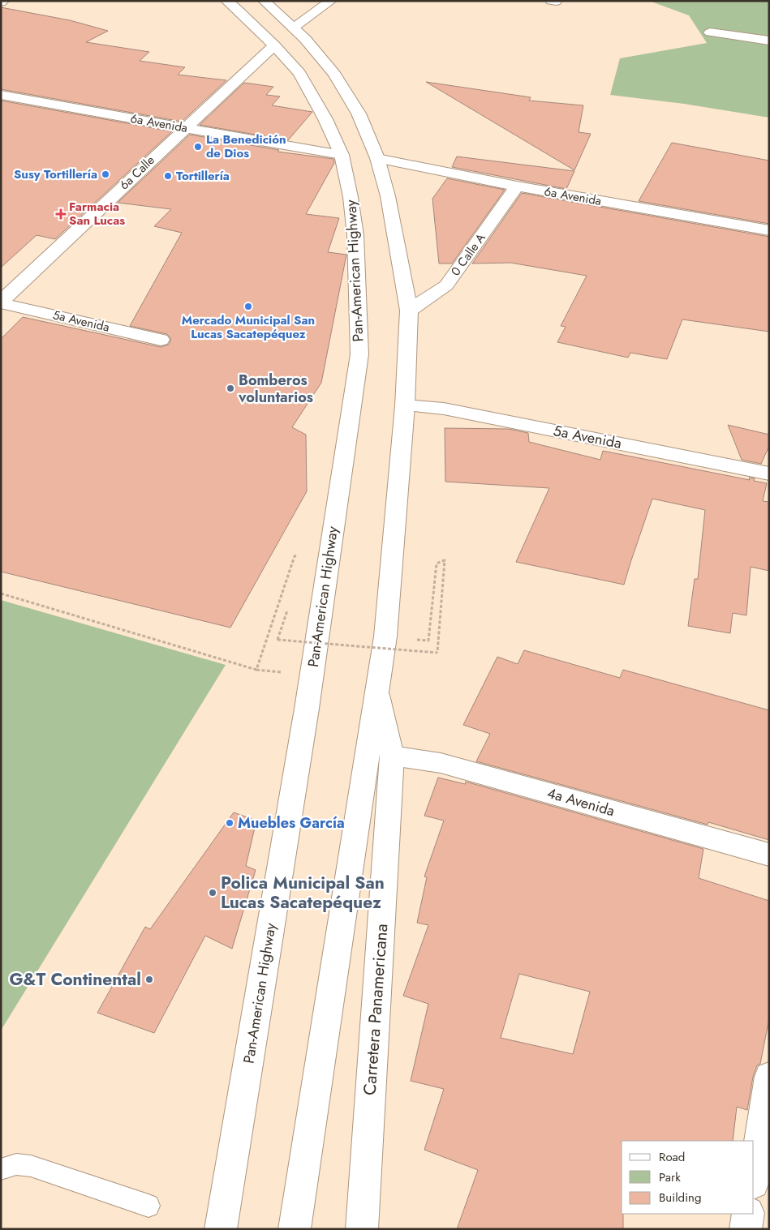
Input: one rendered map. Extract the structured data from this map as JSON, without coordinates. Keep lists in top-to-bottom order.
{
  "streets": {
    "main road": [
      "6a Avenida",
      "6a Calle",
      "0 Calle A",
      "Pan-American Highway",
      "5a Avenida",
      "4a Avenida",
      "Carretera Panamericana"
    ]
  },
  "crossings": [
    ["6a Avenida", "6a Calle"],
    ["6a Avenida", "0 Calle A"],
    ["6a Avenida", "Pan-American Highway"],
    ["6a Calle", "Pan-American Highway"],
    ["6a Calle", "5a Avenida"],
    ["4a Avenida", "Carretera Panamericana"]
  ],
  "places": {
    "other": [
      "La Benedición de Dios",
      "Susy Tortillería",
      "Tortillería",
      "Mercado Municipal San Lucas Sacatepéquez",
      "Bomberos voluntarios",
      "Muebles García",
      "Polica Municipal San Lucas Sacatepéquez",
      "G&T Continental"
    ],
    "health": ["Farmacia San Lucas"]
  },
  "legend": ["Road", "Park", "Building"]
}
